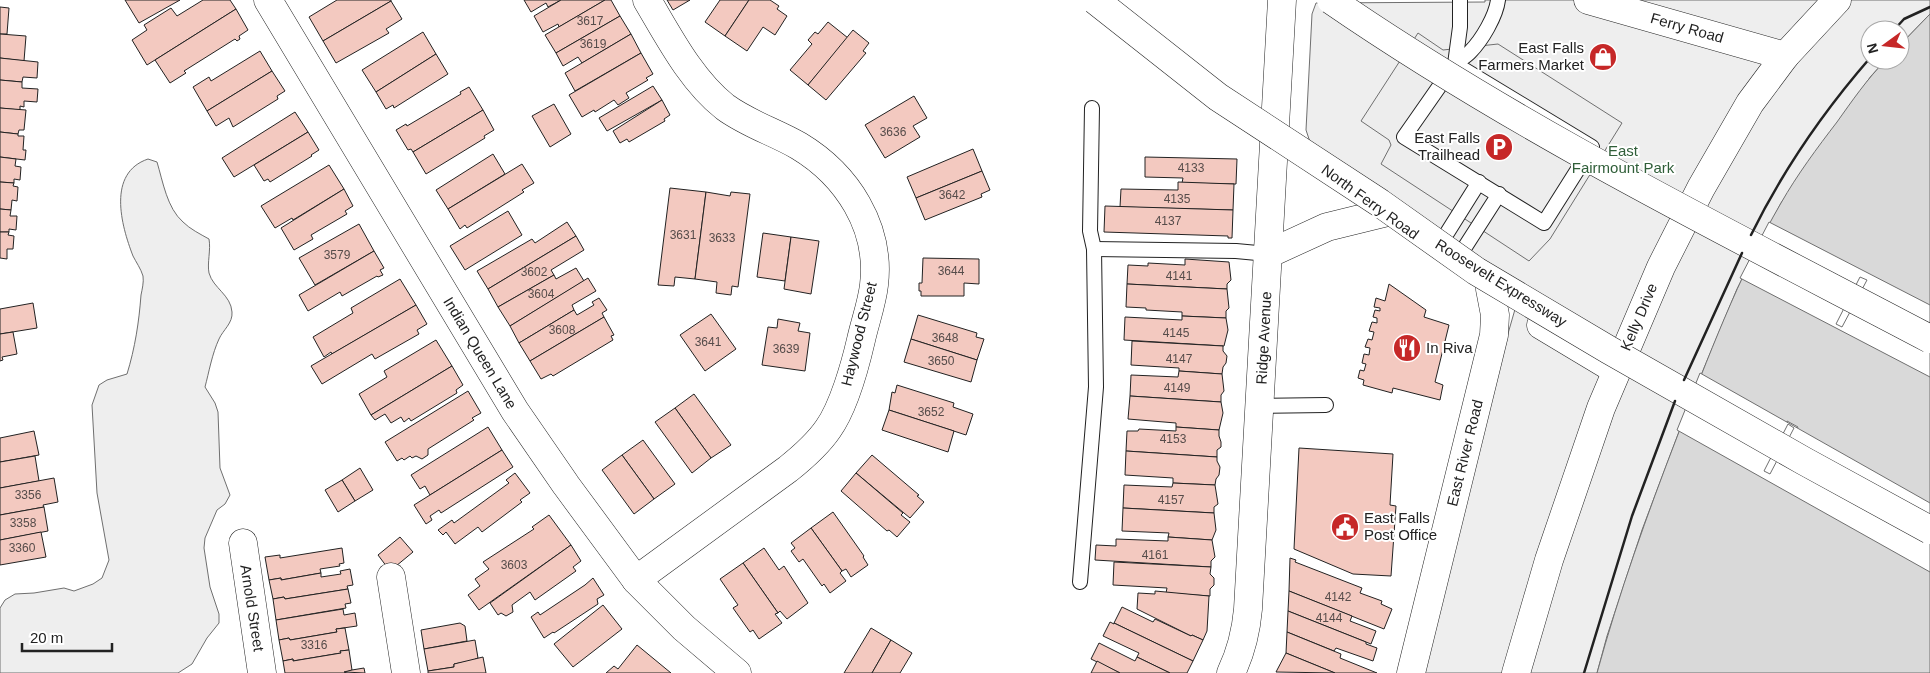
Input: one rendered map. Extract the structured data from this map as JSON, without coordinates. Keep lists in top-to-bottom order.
{
  "streets": {
    "main road": [
      "Ferry Road",
      "North Ferry Road",
      "Roosevelt Expressway",
      "Kelly Drive",
      "Haywood Street",
      "Ridge Avenue",
      "Indian Queen Lane",
      "East River Road",
      "Arnold Street"
    ]
  },
  "crossings": [
    ["Ferry Road", "Kelly Drive"],
    ["North Ferry Road", "Kelly Drive"],
    ["North Ferry Road", "Ridge Avenue"],
    ["North Ferry Road", "East River Road"],
    ["Haywood Street", "Indian Queen Lane"]
  ],
  "parks": ["East Fairmount Park"],
  "places": {
    "shop": ["East Falls Farmers Market"],
    "parking": ["East Falls Trailhead"],
    "restaurant": ["In Riva"],
    "public building": ["East Falls Post Office"]
  },
  "house_numbers": [
    "3617",
    "3619",
    "3636",
    "4133",
    "3642",
    "4135",
    "4137",
    "3631",
    "3633",
    "3579",
    "3644",
    "3602",
    "4141",
    "3604",
    "3608",
    "4145",
    "3648",
    "3641",
    "3639",
    "4147",
    "3650",
    "4149",
    "3652",
    "4153",
    "3356",
    "4157",
    "3358",
    "3360",
    "4161",
    "3603",
    "4142",
    "4144",
    "3316"
  ],
  "scale_bar": "20 m",
  "north": "left"
}
